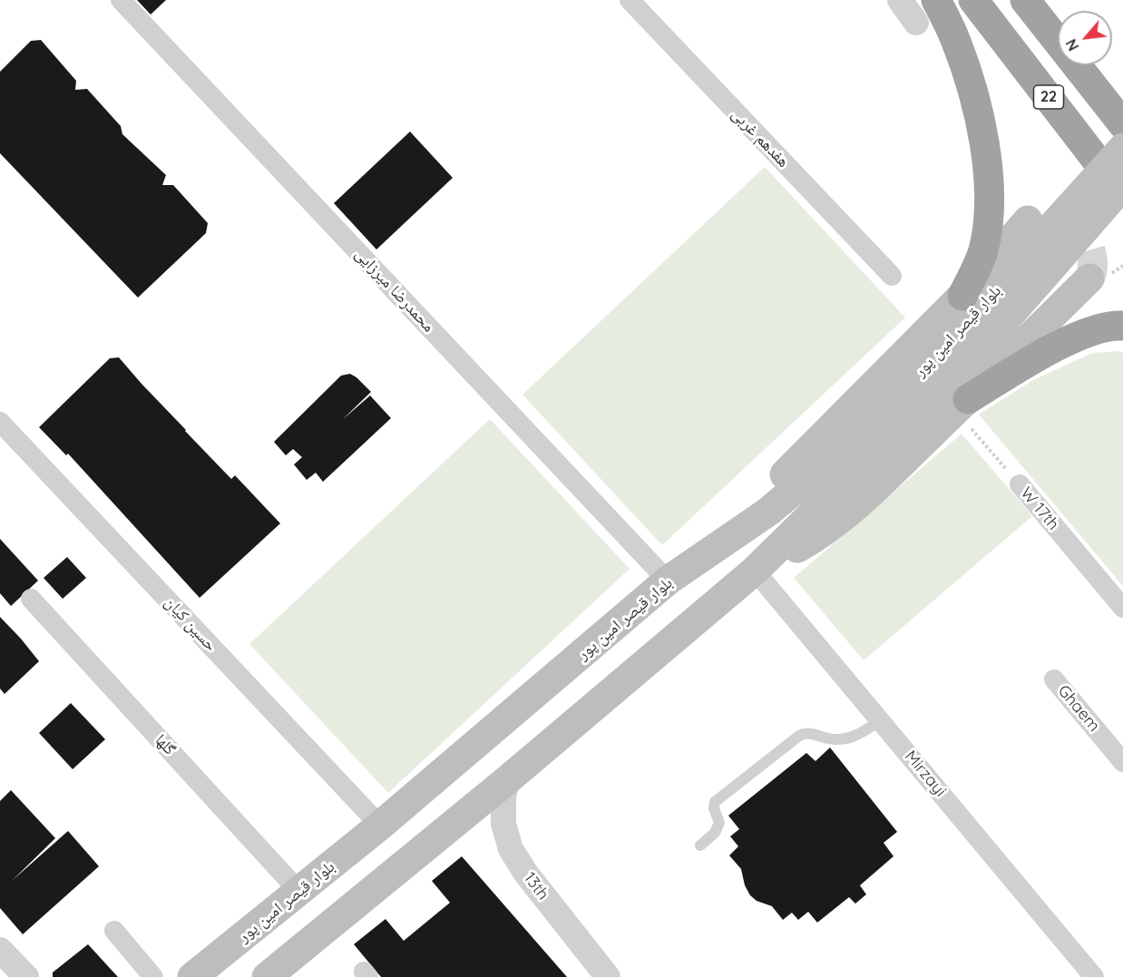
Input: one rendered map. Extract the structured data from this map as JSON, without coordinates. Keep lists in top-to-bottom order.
{
  "streets": {
    "highway": ["22"],
    "main road": ["بلوار قیصر امین پور"],
    "street": [
      "هفدهم غربی",
      "محمدرضا میرزایی",
      "W 17th",
      "حسین کیان",
      "Ghaem",
      "گلها",
      "Mirzayi",
      "13th"
    ]
  },
  "crossings": [
    ["محمدرضا میرزایی", "بلوار قیصر امین پور"],
    ["بلوار قیصر امین پور", "حسین کیان"],
    ["بلوار قیصر امین پور", "گلها"],
    ["بلوار قیصر امین پور", "Mirzayi"],
    ["بلوار قیصر امین پور", "13th"]
  ],
  "north": "bottom left"
}
